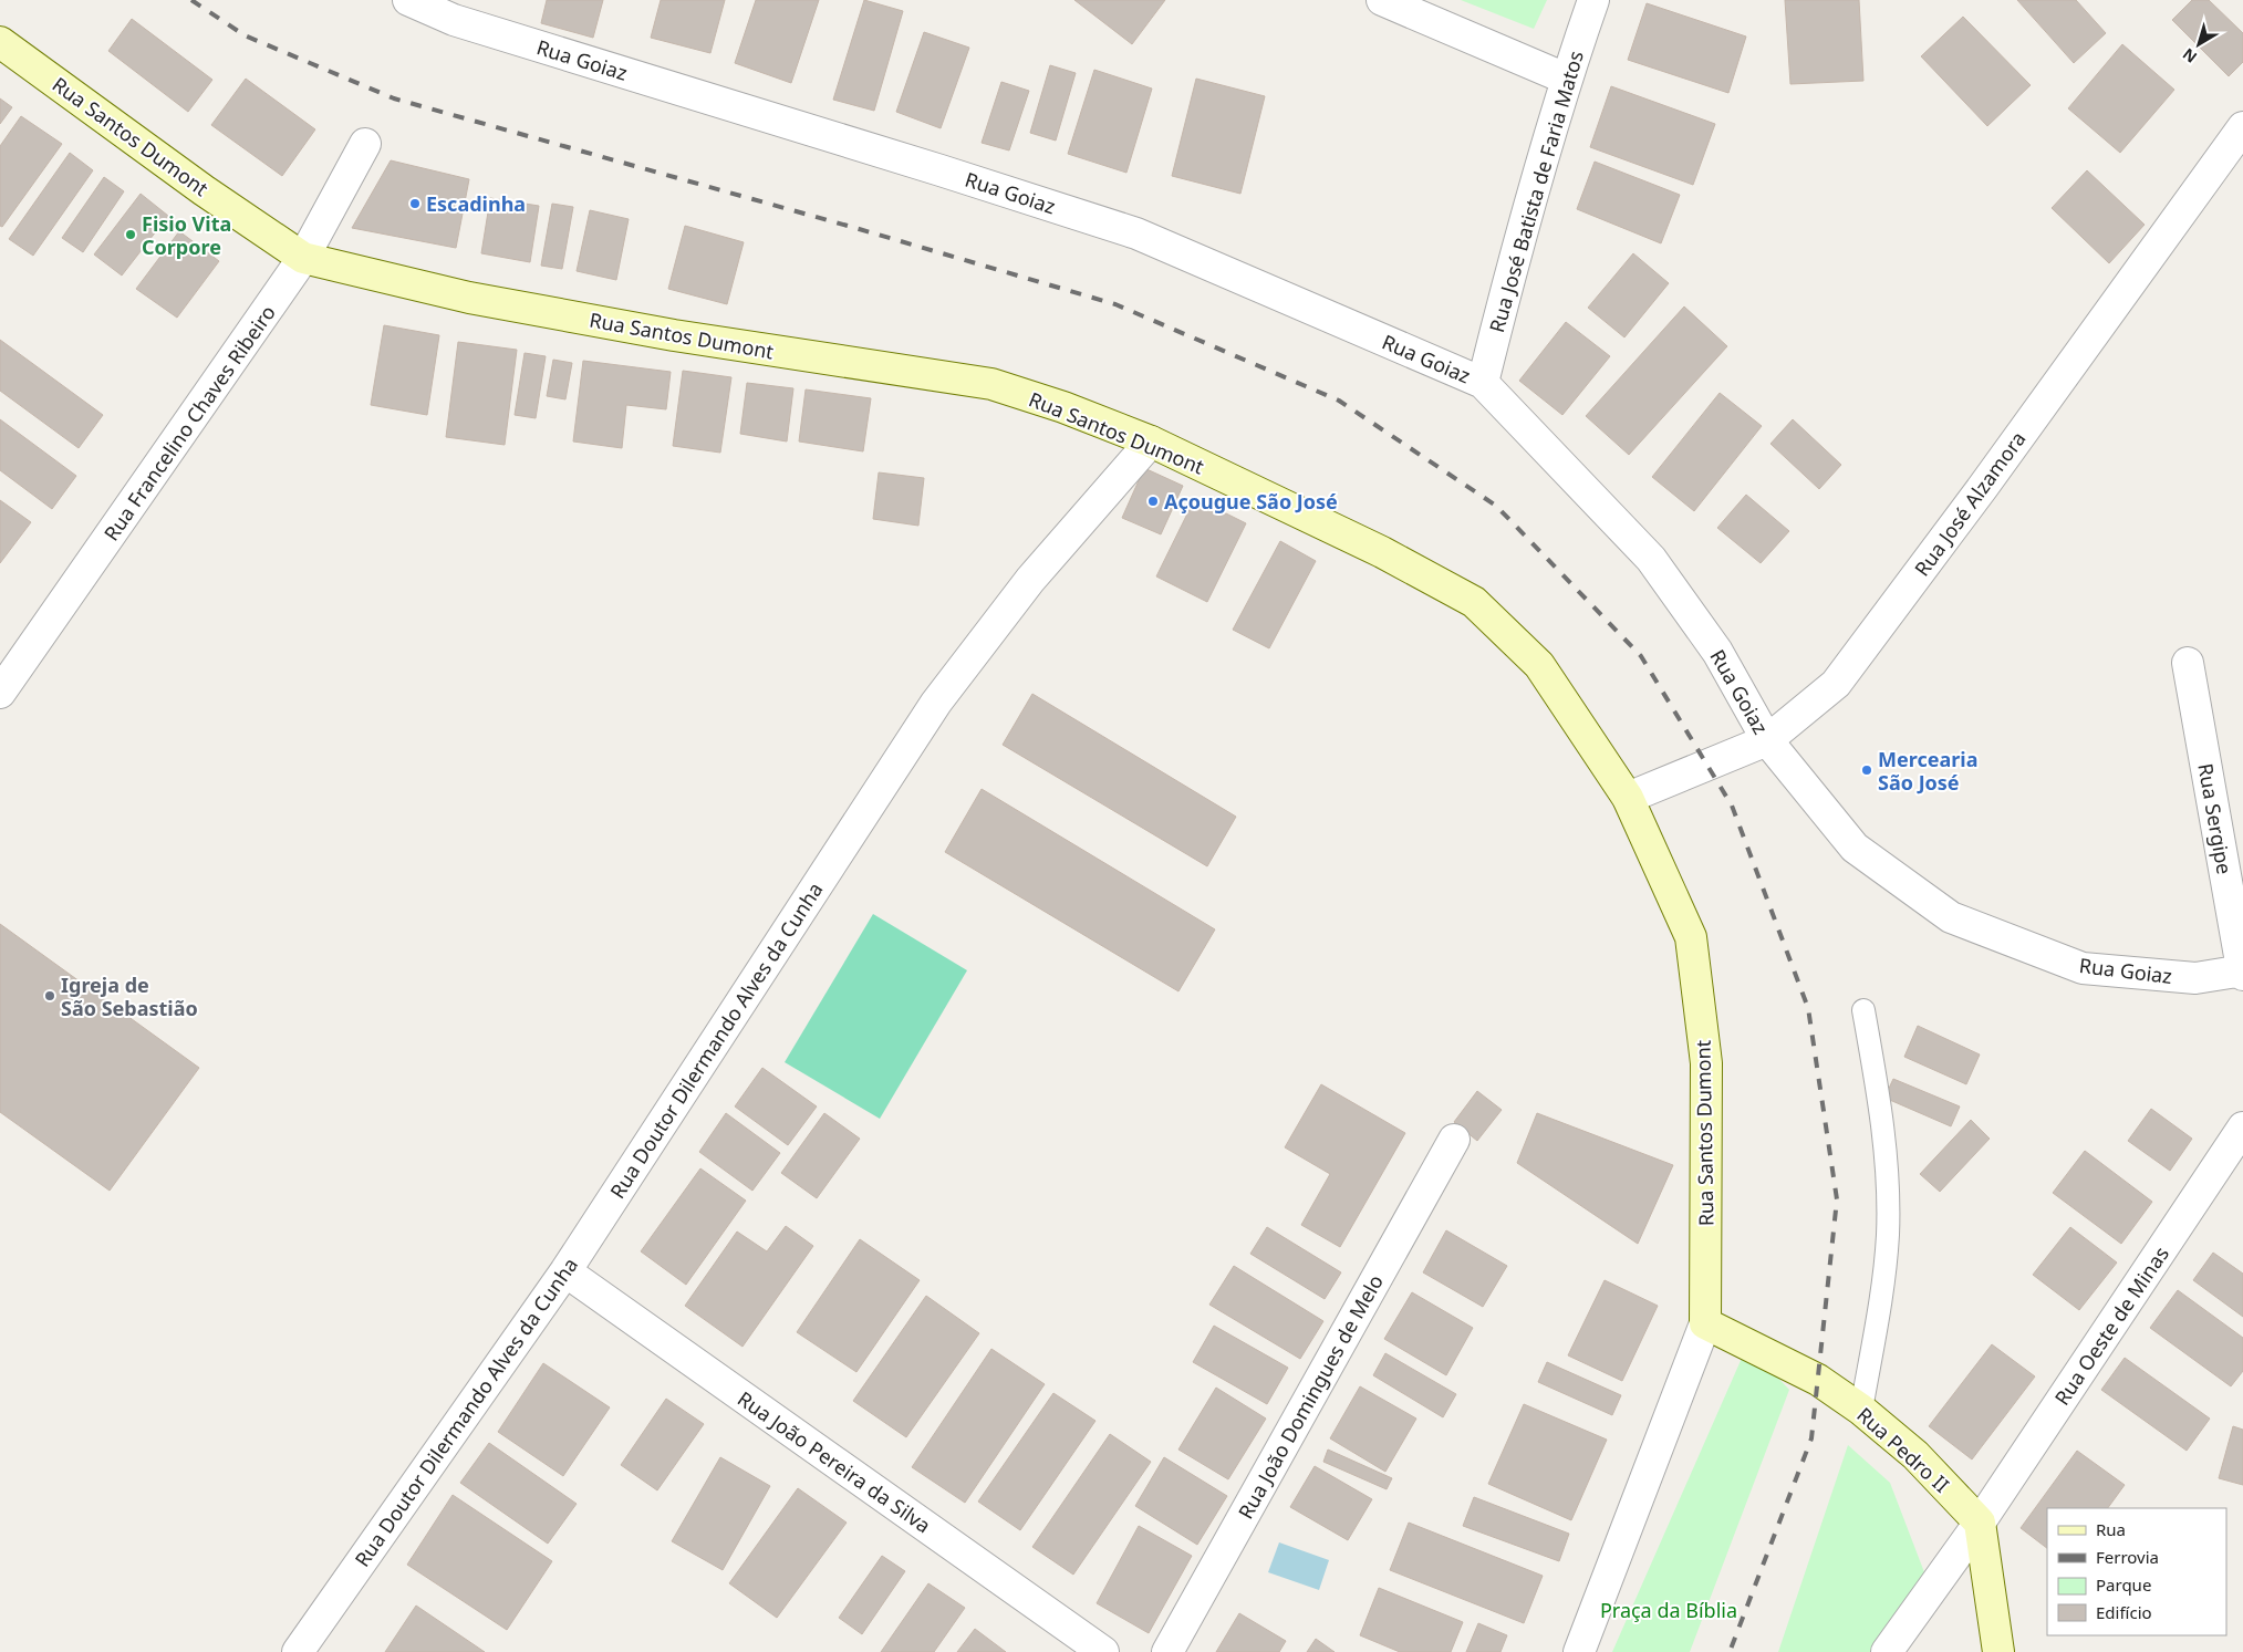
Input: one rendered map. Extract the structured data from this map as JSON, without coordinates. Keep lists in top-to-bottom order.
{
  "streets": {
    "main road": ["Rua Santos Dumont", "Rua Pedro II"],
    "street": [
      "Rua Goiaz",
      "Rua José Batista de Faria Matos",
      "Rua Francelino Chaves Ribeiro",
      "Rua José Alzamora",
      "Rua Sergipe",
      "Rua Doutor Dilermando Alves da Cunha",
      "Rua Oeste de Minas",
      "Rua João Domingues de Melo",
      "Rua João Pereira da Silva"
    ]
  },
  "crossings": [
    ["Rua Goiaz", "Rua José Batista de Faria Matos"],
    ["Rua Goiaz", "Rua José Alzamora"],
    ["Rua Goiaz", "Rua Sergipe"],
    ["Rua Santos Dumont", "Rua Francelino Chaves Ribeiro"],
    ["Rua Santos Dumont", "Rua José Alzamora"],
    ["Rua Santos Dumont", "Rua Doutor Dilermando Alves da Cunha"],
    ["Rua Santos Dumont", "Rua Pedro II"],
    ["Rua Doutor Dilermando Alves da Cunha", "Rua João Pereira da Silva"],
    ["Rua Oeste de Minas", "Rua Pedro II"]
  ],
  "parks": ["Praça da Bíblia"],
  "places": [
    "Escadinha",
    "Fisio Vita Corpore",
    "Açougue São José",
    "Mercearia São José",
    "Igreja de São Sebastião"
  ],
  "legend": [
    "Rua",
    "Ferrovia",
    "Parque",
    "Edifício"
  ],
  "north": "bottom left"
}
